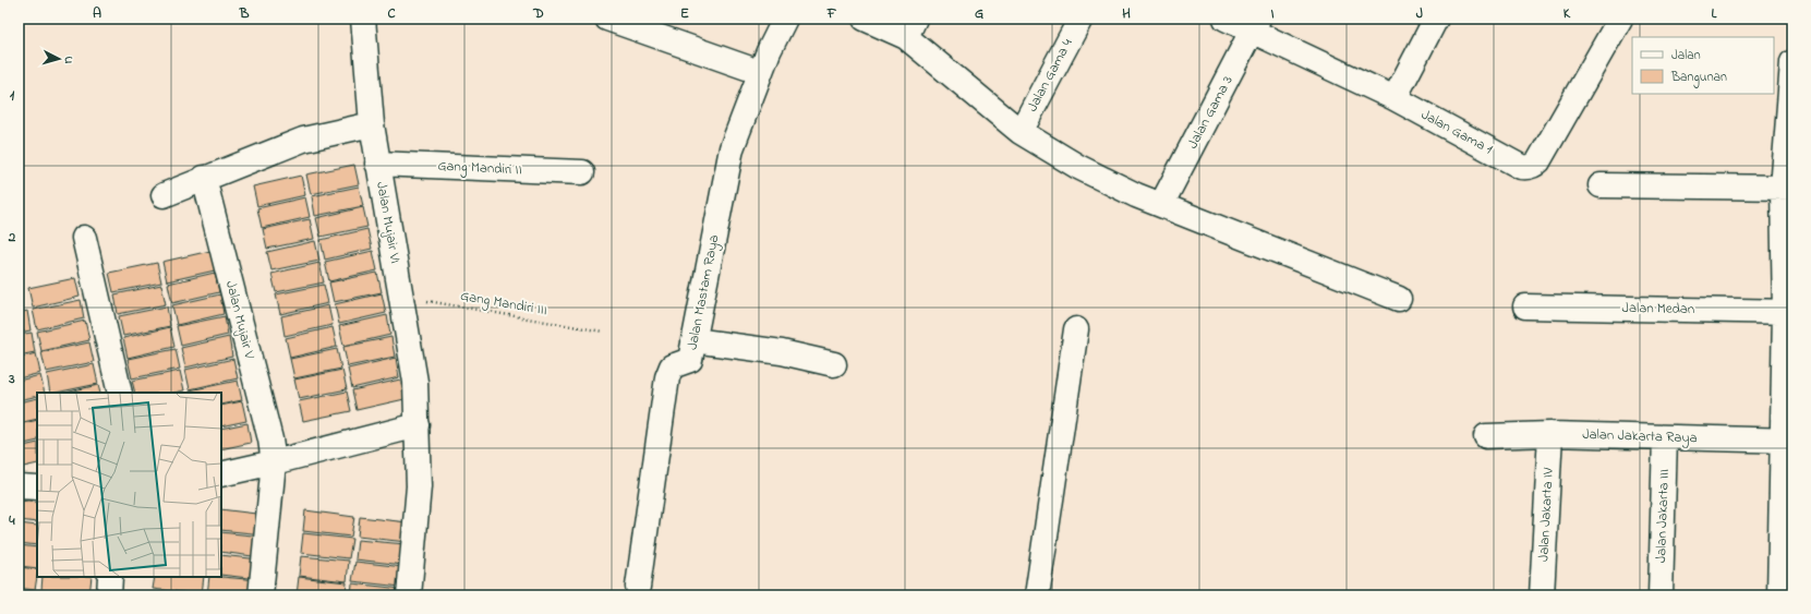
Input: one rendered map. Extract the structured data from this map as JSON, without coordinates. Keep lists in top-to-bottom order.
{
  "streets": {
    "street": [
      "Jalan Gama 4",
      "Jalan Gama 3",
      "Jalan Gama 1",
      "Gang Mandiri II",
      "Jalan Mujair VI",
      "Jalan Mastam Raya",
      "Jalan Medan",
      "Jalan Mujair V",
      "Jalan Jakarta Raya",
      "Jalan Jakarta IV",
      "Jalan Jakarta III"
    ],
    "path": ["Gang Mandiri III"]
  },
  "crossings": [
    ["Jalan Gama 3", "Jalan Gama 1"],
    ["Gang Mandiri II", "Jalan Mujair VI"],
    ["Jalan Mujair VI", "Gang Mandiri III"],
    ["Jalan Jakarta Raya", "Jalan Jakarta IV"],
    ["Jalan Jakarta Raya", "Jalan Jakarta III"]
  ],
  "legend": ["Jalan", "Bangunan"],
  "north": "right",
  "grid": {
    "columns": [
      "A",
      "B",
      "C",
      "D",
      "E",
      "F",
      "G",
      "H",
      "I",
      "J",
      "K",
      "L"
    ],
    "rows": [
      "1",
      "2",
      "3",
      "4"
    ]
  }
}
